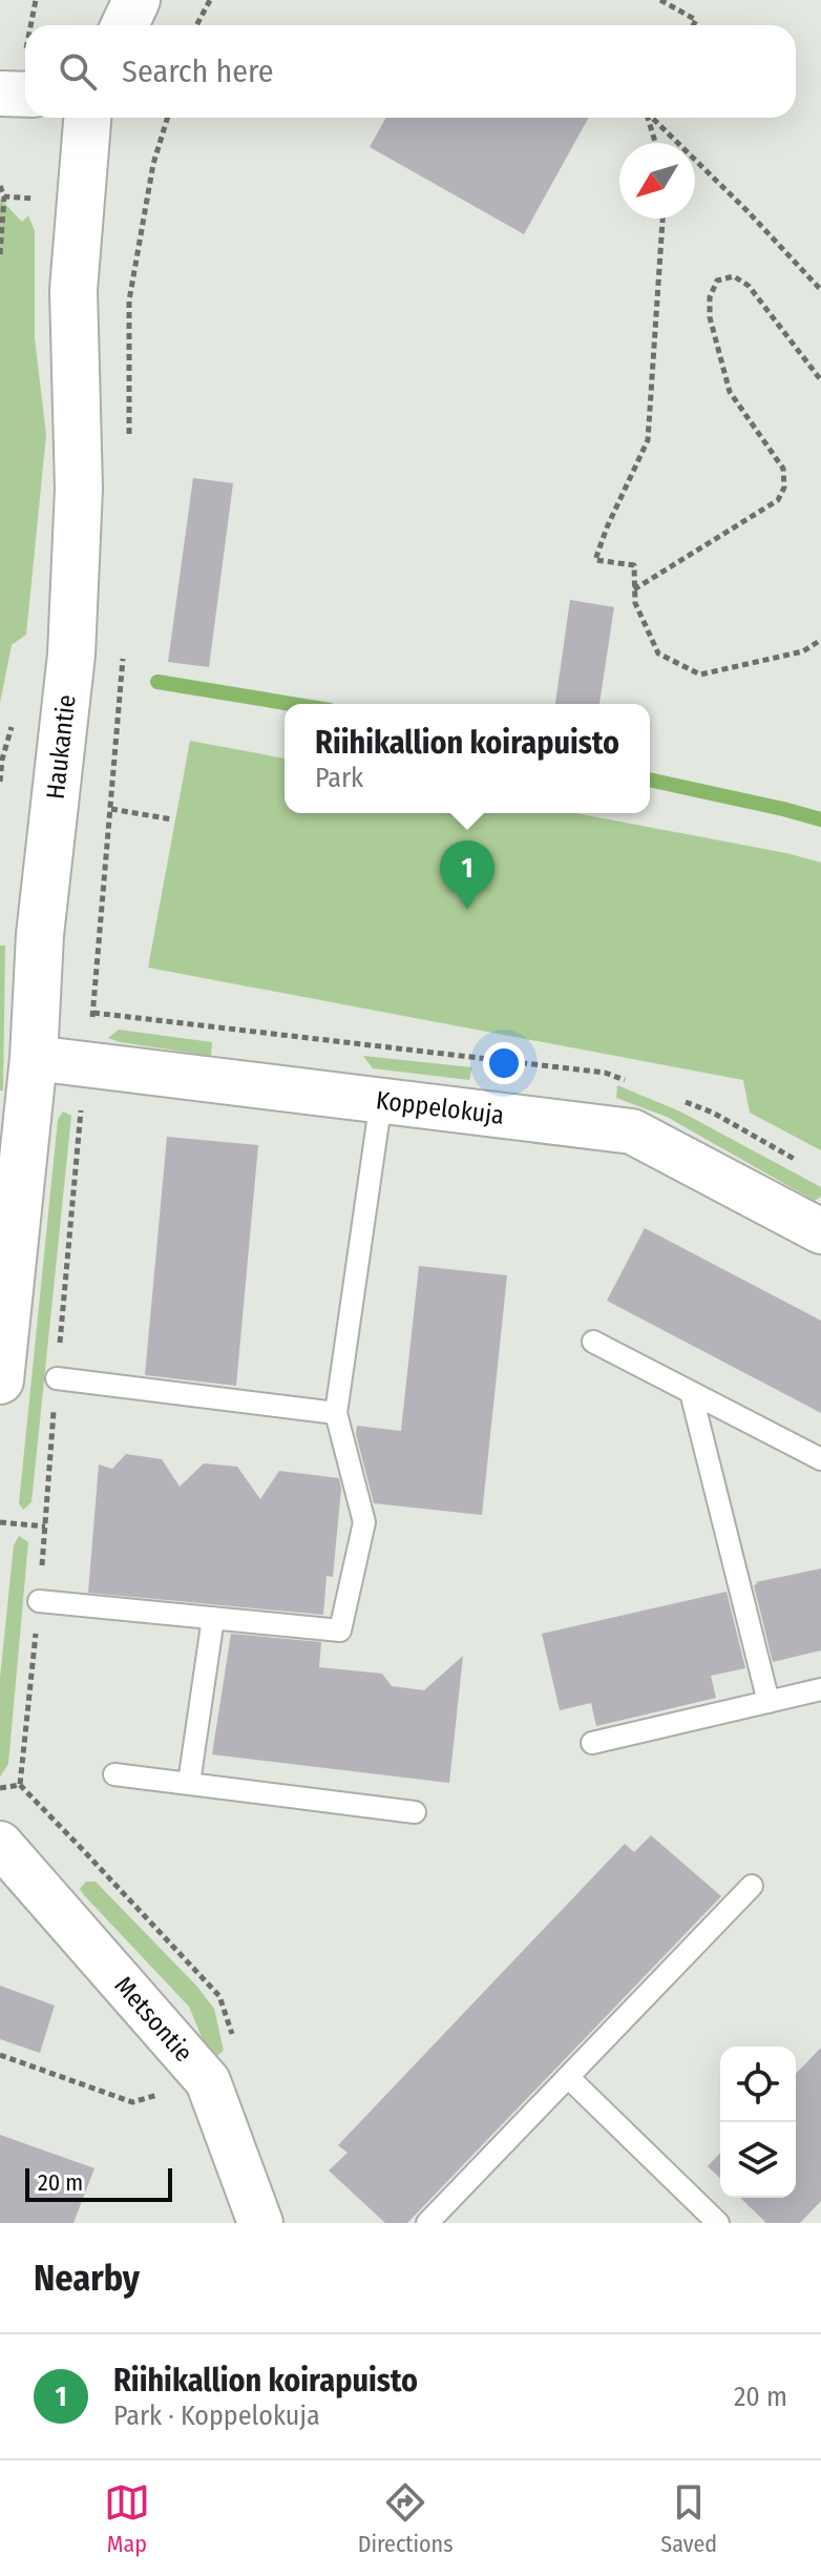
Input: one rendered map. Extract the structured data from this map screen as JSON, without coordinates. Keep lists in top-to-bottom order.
{
  "streets": {
    "street": ["Haukantie", "Koppelokuja", "Metsontie"]
  },
  "crossings": [
    ["Haukantie", "Koppelokuja"]
  ],
  "scale_bar": "20 m",
  "north": "bottom left",
  "page": {
    "search": "Search here",
    "popup": ["Riihikallion koirapuisto", "Park"],
    "pins": "1",
    "scale": "20 m",
    "heading": "Nearby",
    "list": [
      {
        "mark": "1",
        "name": "Riihikallion koirapuisto",
        "note": "Park · Koppelokuja",
        "value": "20 m"
      }
    ],
    "nav": ["Map", "Directions", "Saved"]
  }
}
